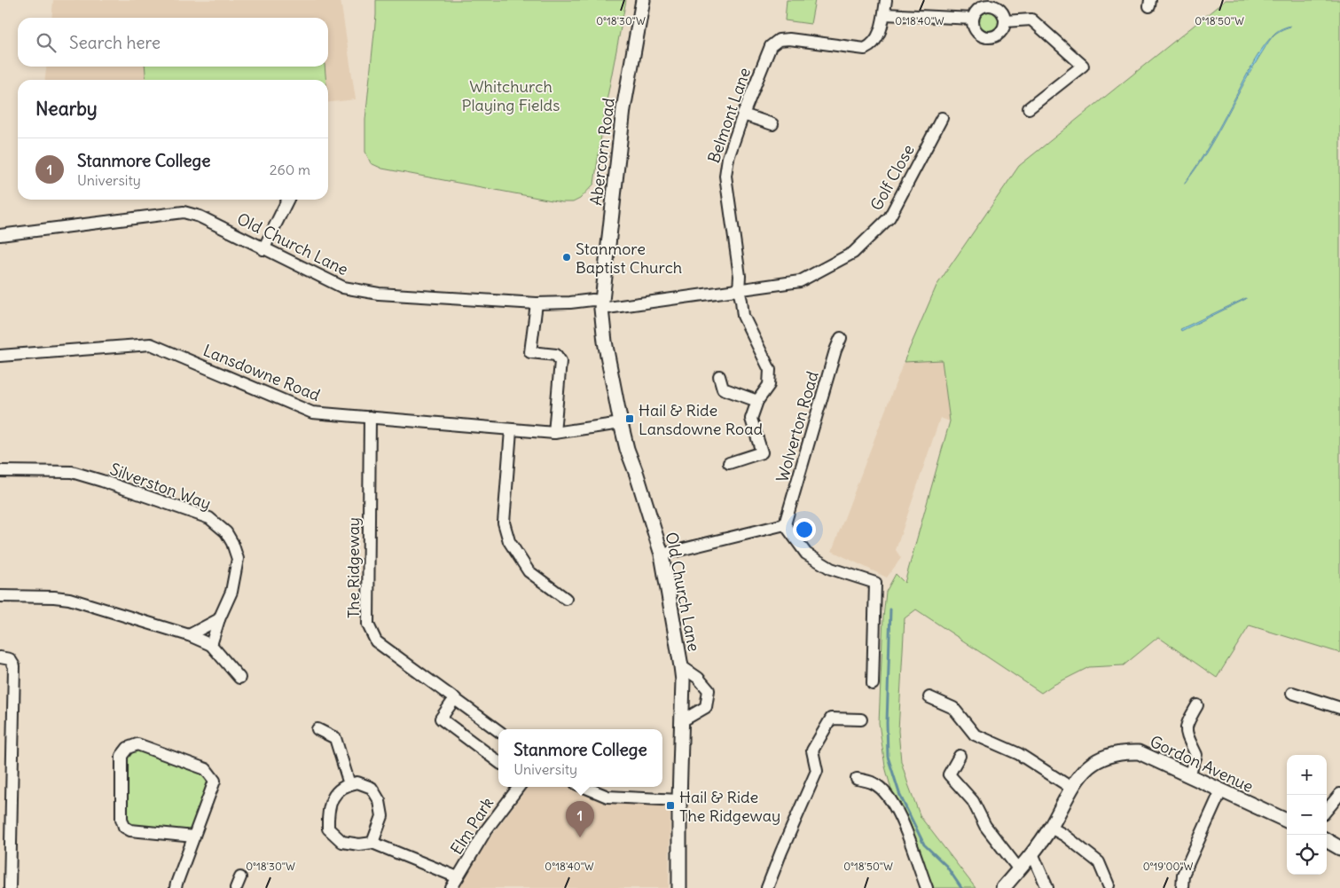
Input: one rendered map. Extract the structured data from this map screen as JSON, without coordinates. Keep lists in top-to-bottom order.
{
  "streets": {
    "street": [
      "Belmont Lane",
      "Abercorn Road",
      "Golf Close",
      "Old Church Lane",
      "Lansdowne Road",
      "Wolverton Road",
      "Silverston Way",
      "The Ridgeway",
      "Gordon Avenue",
      "Elm Park"
    ]
  },
  "crossings": [
    ["Belmont Lane", "Golf Close"],
    ["Abercorn Road", "Old Church Lane"],
    ["Old Church Lane", "Lansdowne Road"],
    ["Lansdowne Road", "The Ridgeway"]
  ],
  "parks": ["Whitchurch Playing Fields"],
  "places": {
    "other": ["Stanmore Baptist Church"],
    "transit": ["Hail & Ride Lansdowne Road", "Hail & Ride The Ridgeway"]
  },
  "page": {
    "search": "Search here",
    "heading": "Nearby",
    "list": [
      {
        "mark": "1",
        "name": "Stanmore College",
        "note": "University",
        "value": "260 m"
      }
    ],
    "popup": ["Stanmore College", "University"],
    "map_buttons": ["+", "−"],
    "pins": "1"
  },
  "coordinates": [
    "0°18'30\"W",
    "0°18'40\"W",
    "0°18'50\"W",
    "0°19'00\"W"
  ]
}
